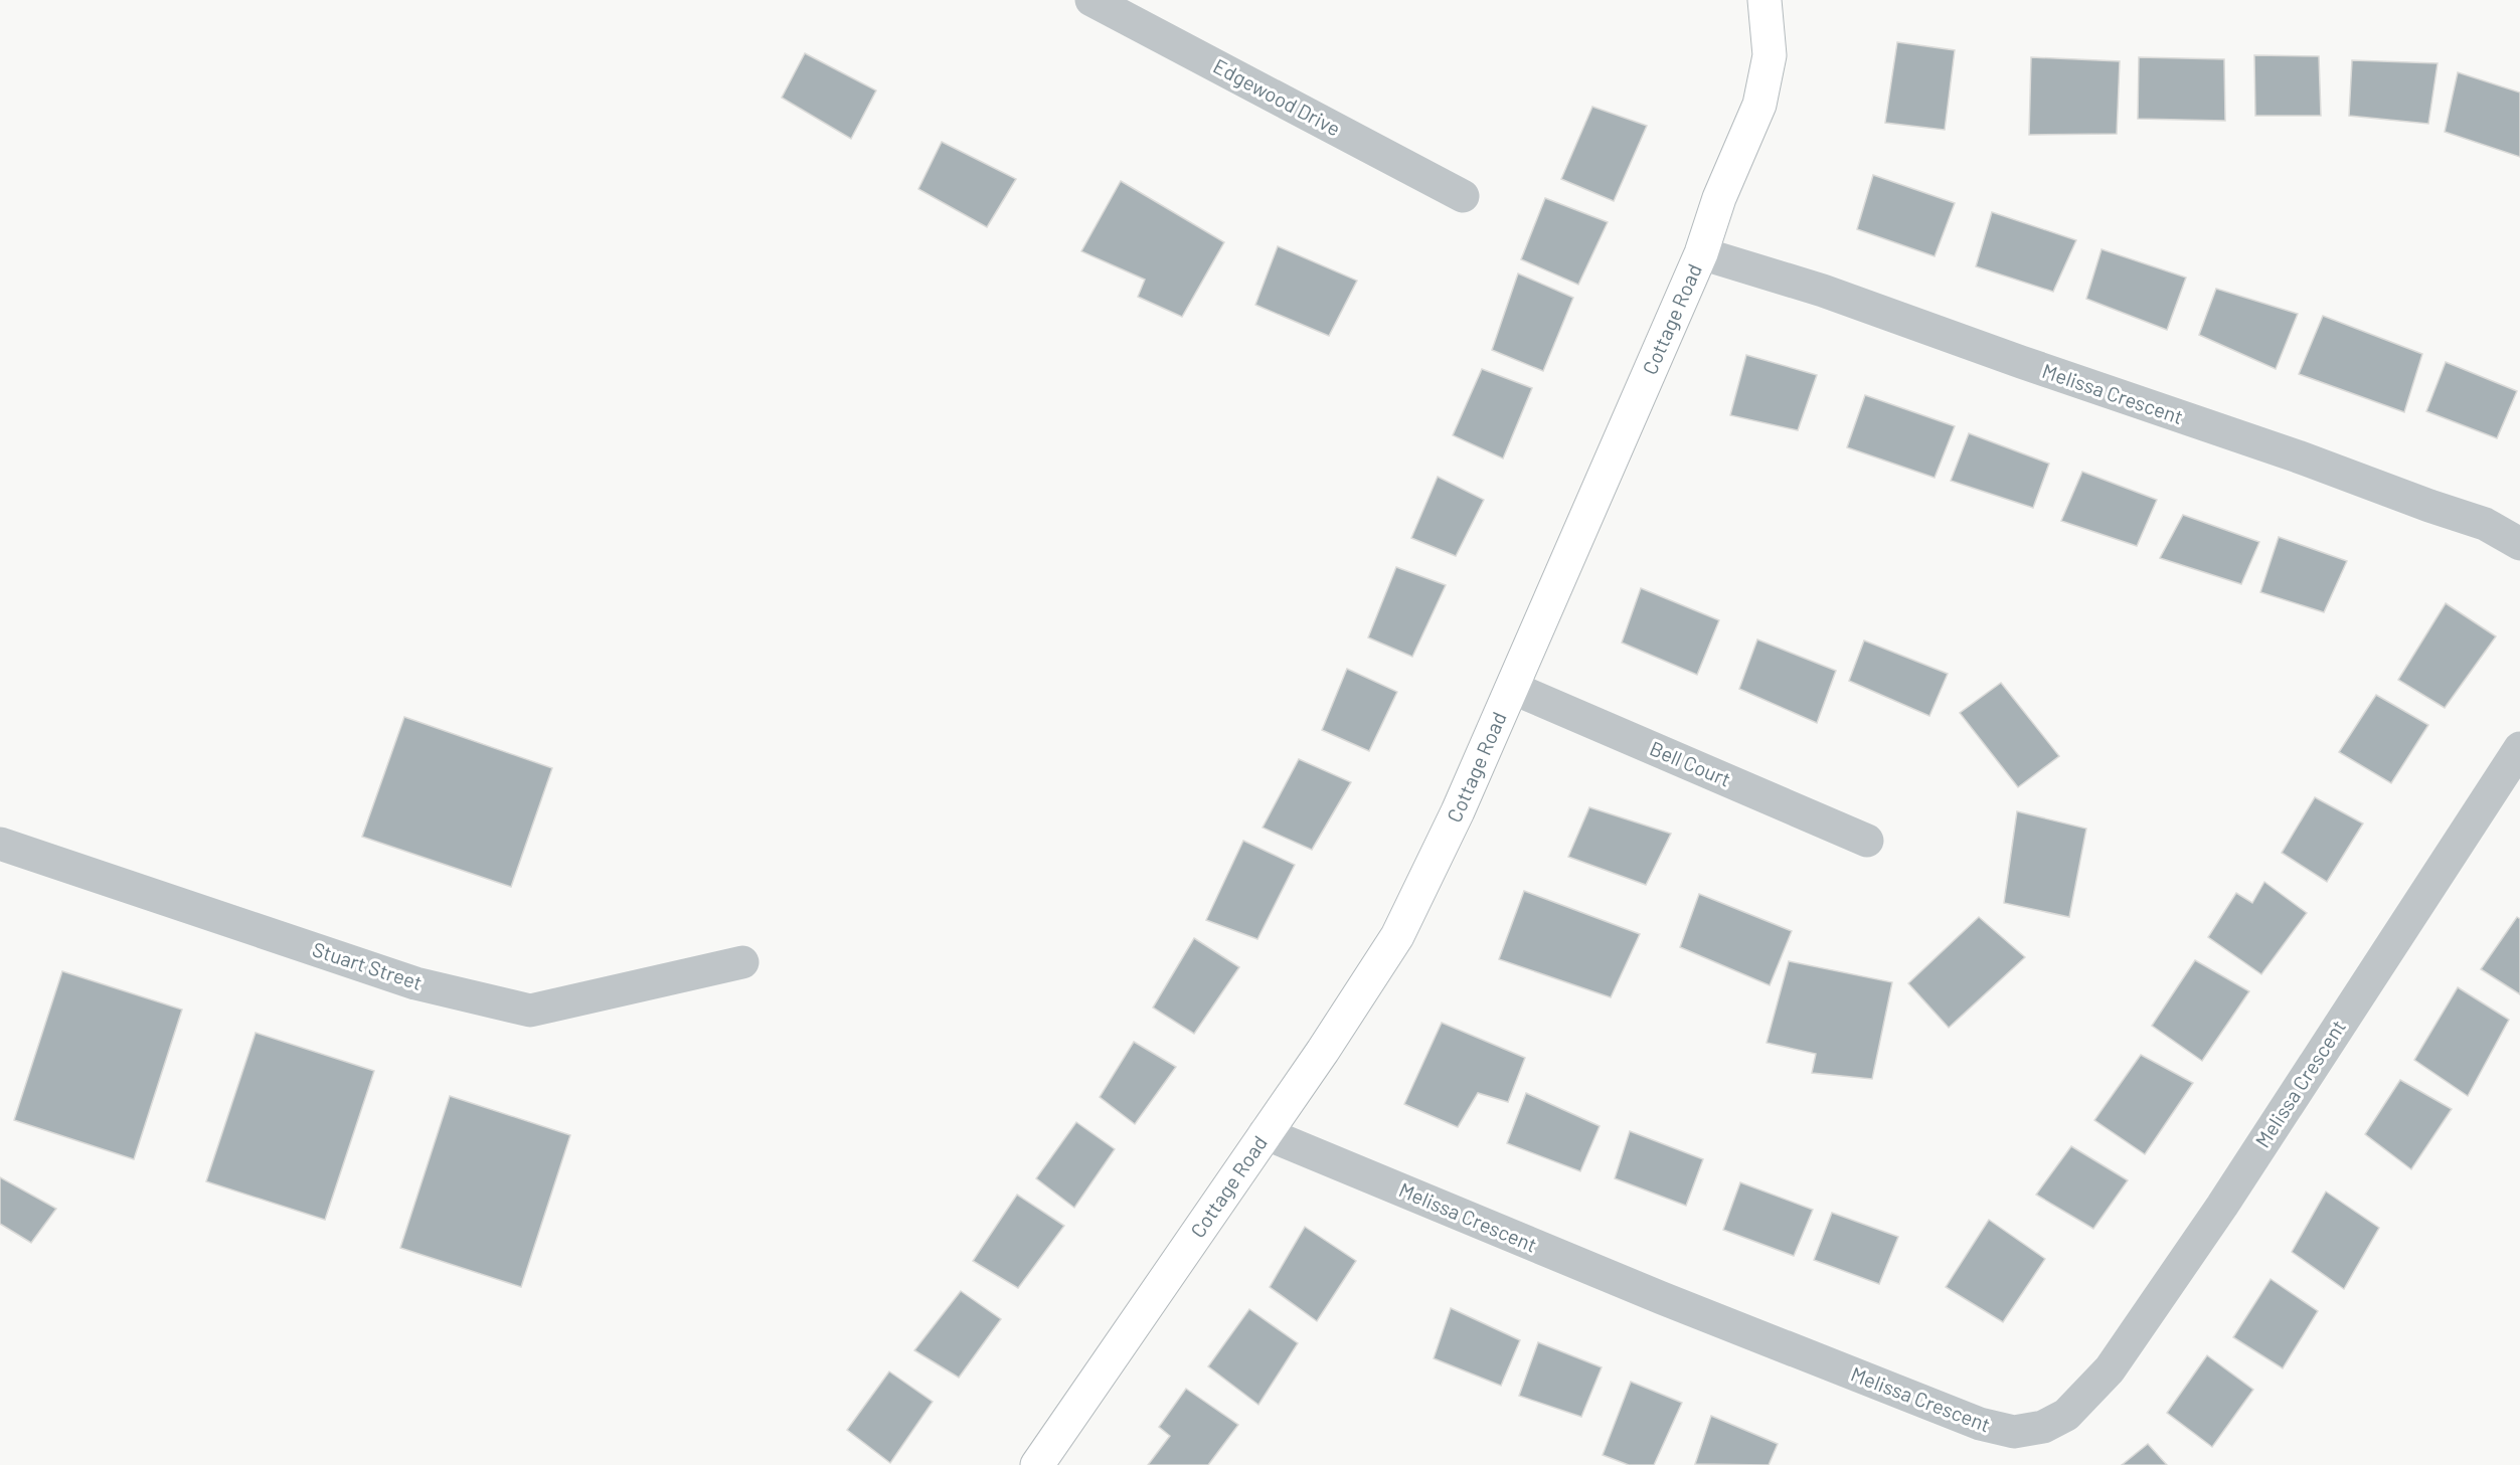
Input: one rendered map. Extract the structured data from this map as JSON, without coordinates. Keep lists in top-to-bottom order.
{
  "streets": {
    "street": [
      "Edgewood Drive",
      "Cottage Road",
      "Melissa Crescent",
      "Bell Court",
      "Stuart Street"
    ]
  },
  "crossings": [
    ["Cottage Road", "Melissa Crescent"],
    ["Cottage Road", "Bell Court"]
  ]
}
